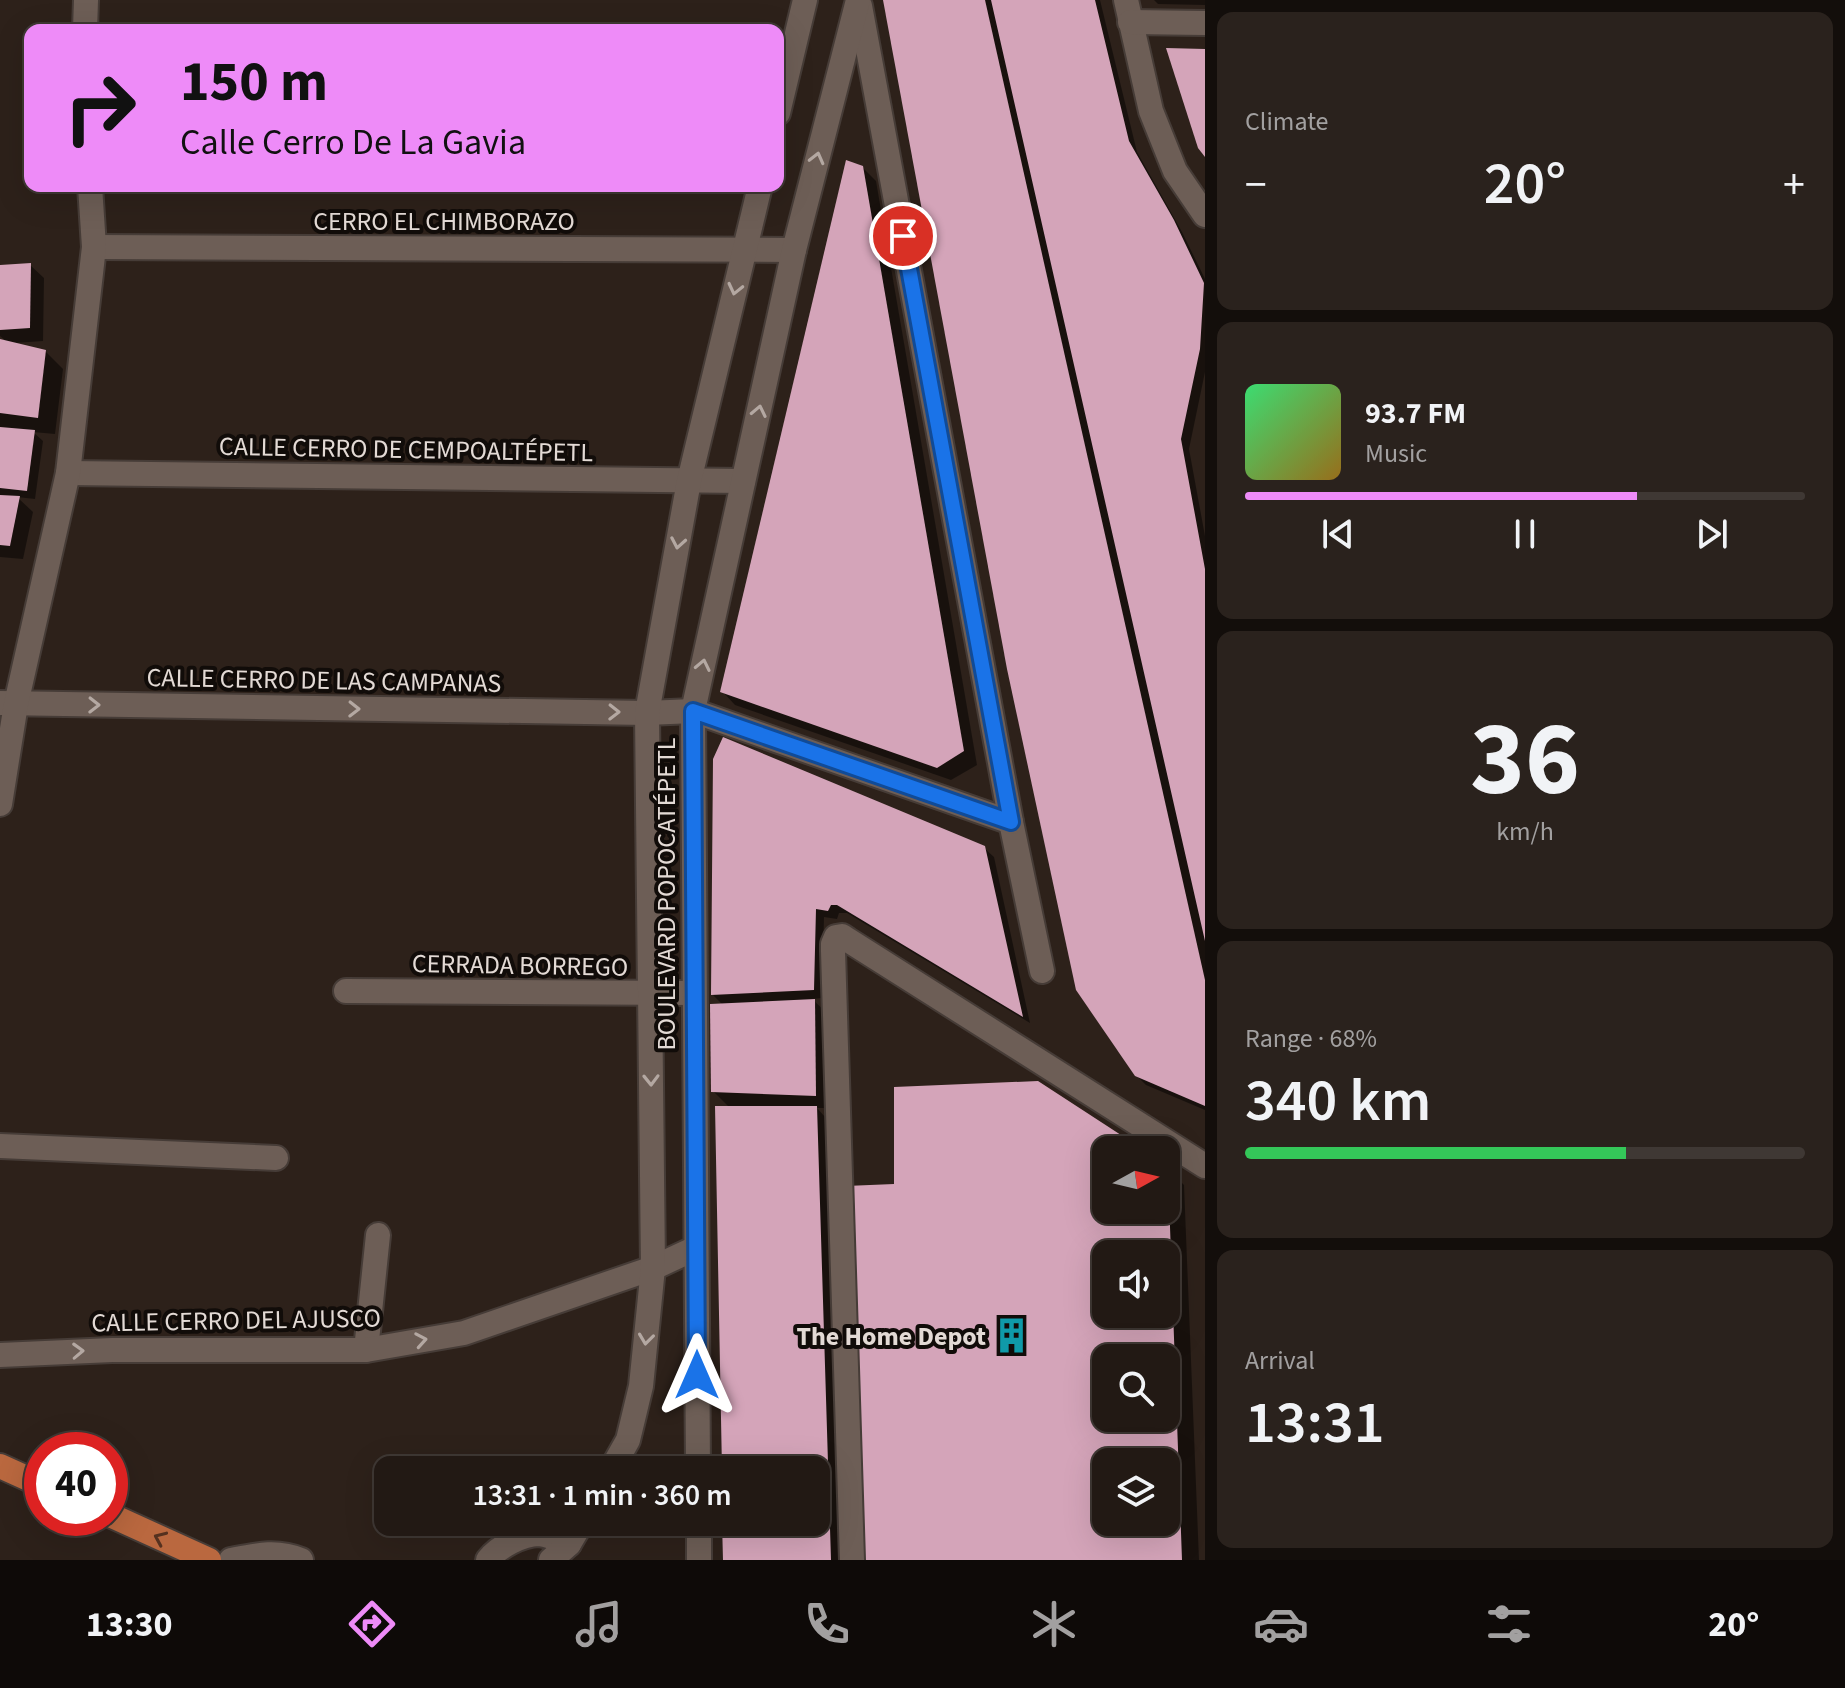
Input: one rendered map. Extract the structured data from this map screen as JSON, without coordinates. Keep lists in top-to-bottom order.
{
  "streets": {
    "street": [
      "CERRO EL CHIMBORAZO",
      "CALLE CERRO DE CEMPOALTÉPETL",
      "CALLE CERRO DE LAS CAMPANAS",
      "BOULEVARD POPOCATÉPETL",
      "CERRADA BORREGO",
      "CALLE CERRO DEL AJUSCO"
    ]
  },
  "crossings": [
    ["CERRO EL CHIMBORAZO", "BOULEVARD POPOCATÉPETL"],
    ["CALLE CERRO DE CEMPOALTÉPETL", "BOULEVARD POPOCATÉPETL"],
    ["CALLE CERRO DE LAS CAMPANAS", "BOULEVARD POPOCATÉPETL"],
    ["BOULEVARD POPOCATÉPETL", "CERRADA BORREGO"],
    ["BOULEVARD POPOCATÉPETL", "CALLE CERRO DEL AJUSCO"]
  ],
  "one_way": ["CALLE CERRO DE LAS CAMPANAS"],
  "places": {
    "building": ["The Home Depot"]
  },
  "north": "right",
  "page": {
    "tile": [
      "Climate",
      ["36", "km/h"],
      ["Range · 68%", "340 km"],
      ["Arrival", "13:31"]
    ],
    "turn": ["150 m", "Calle Cerro De La Gavia"],
    "heat": ["−", "20°", "+"],
    "song": ["93.7 FM", "Music"],
    "limit": "40",
    "trip": "13:31 · 1 min · 360 m",
    "tabs": ["13:30", "20°"]
  }
}
